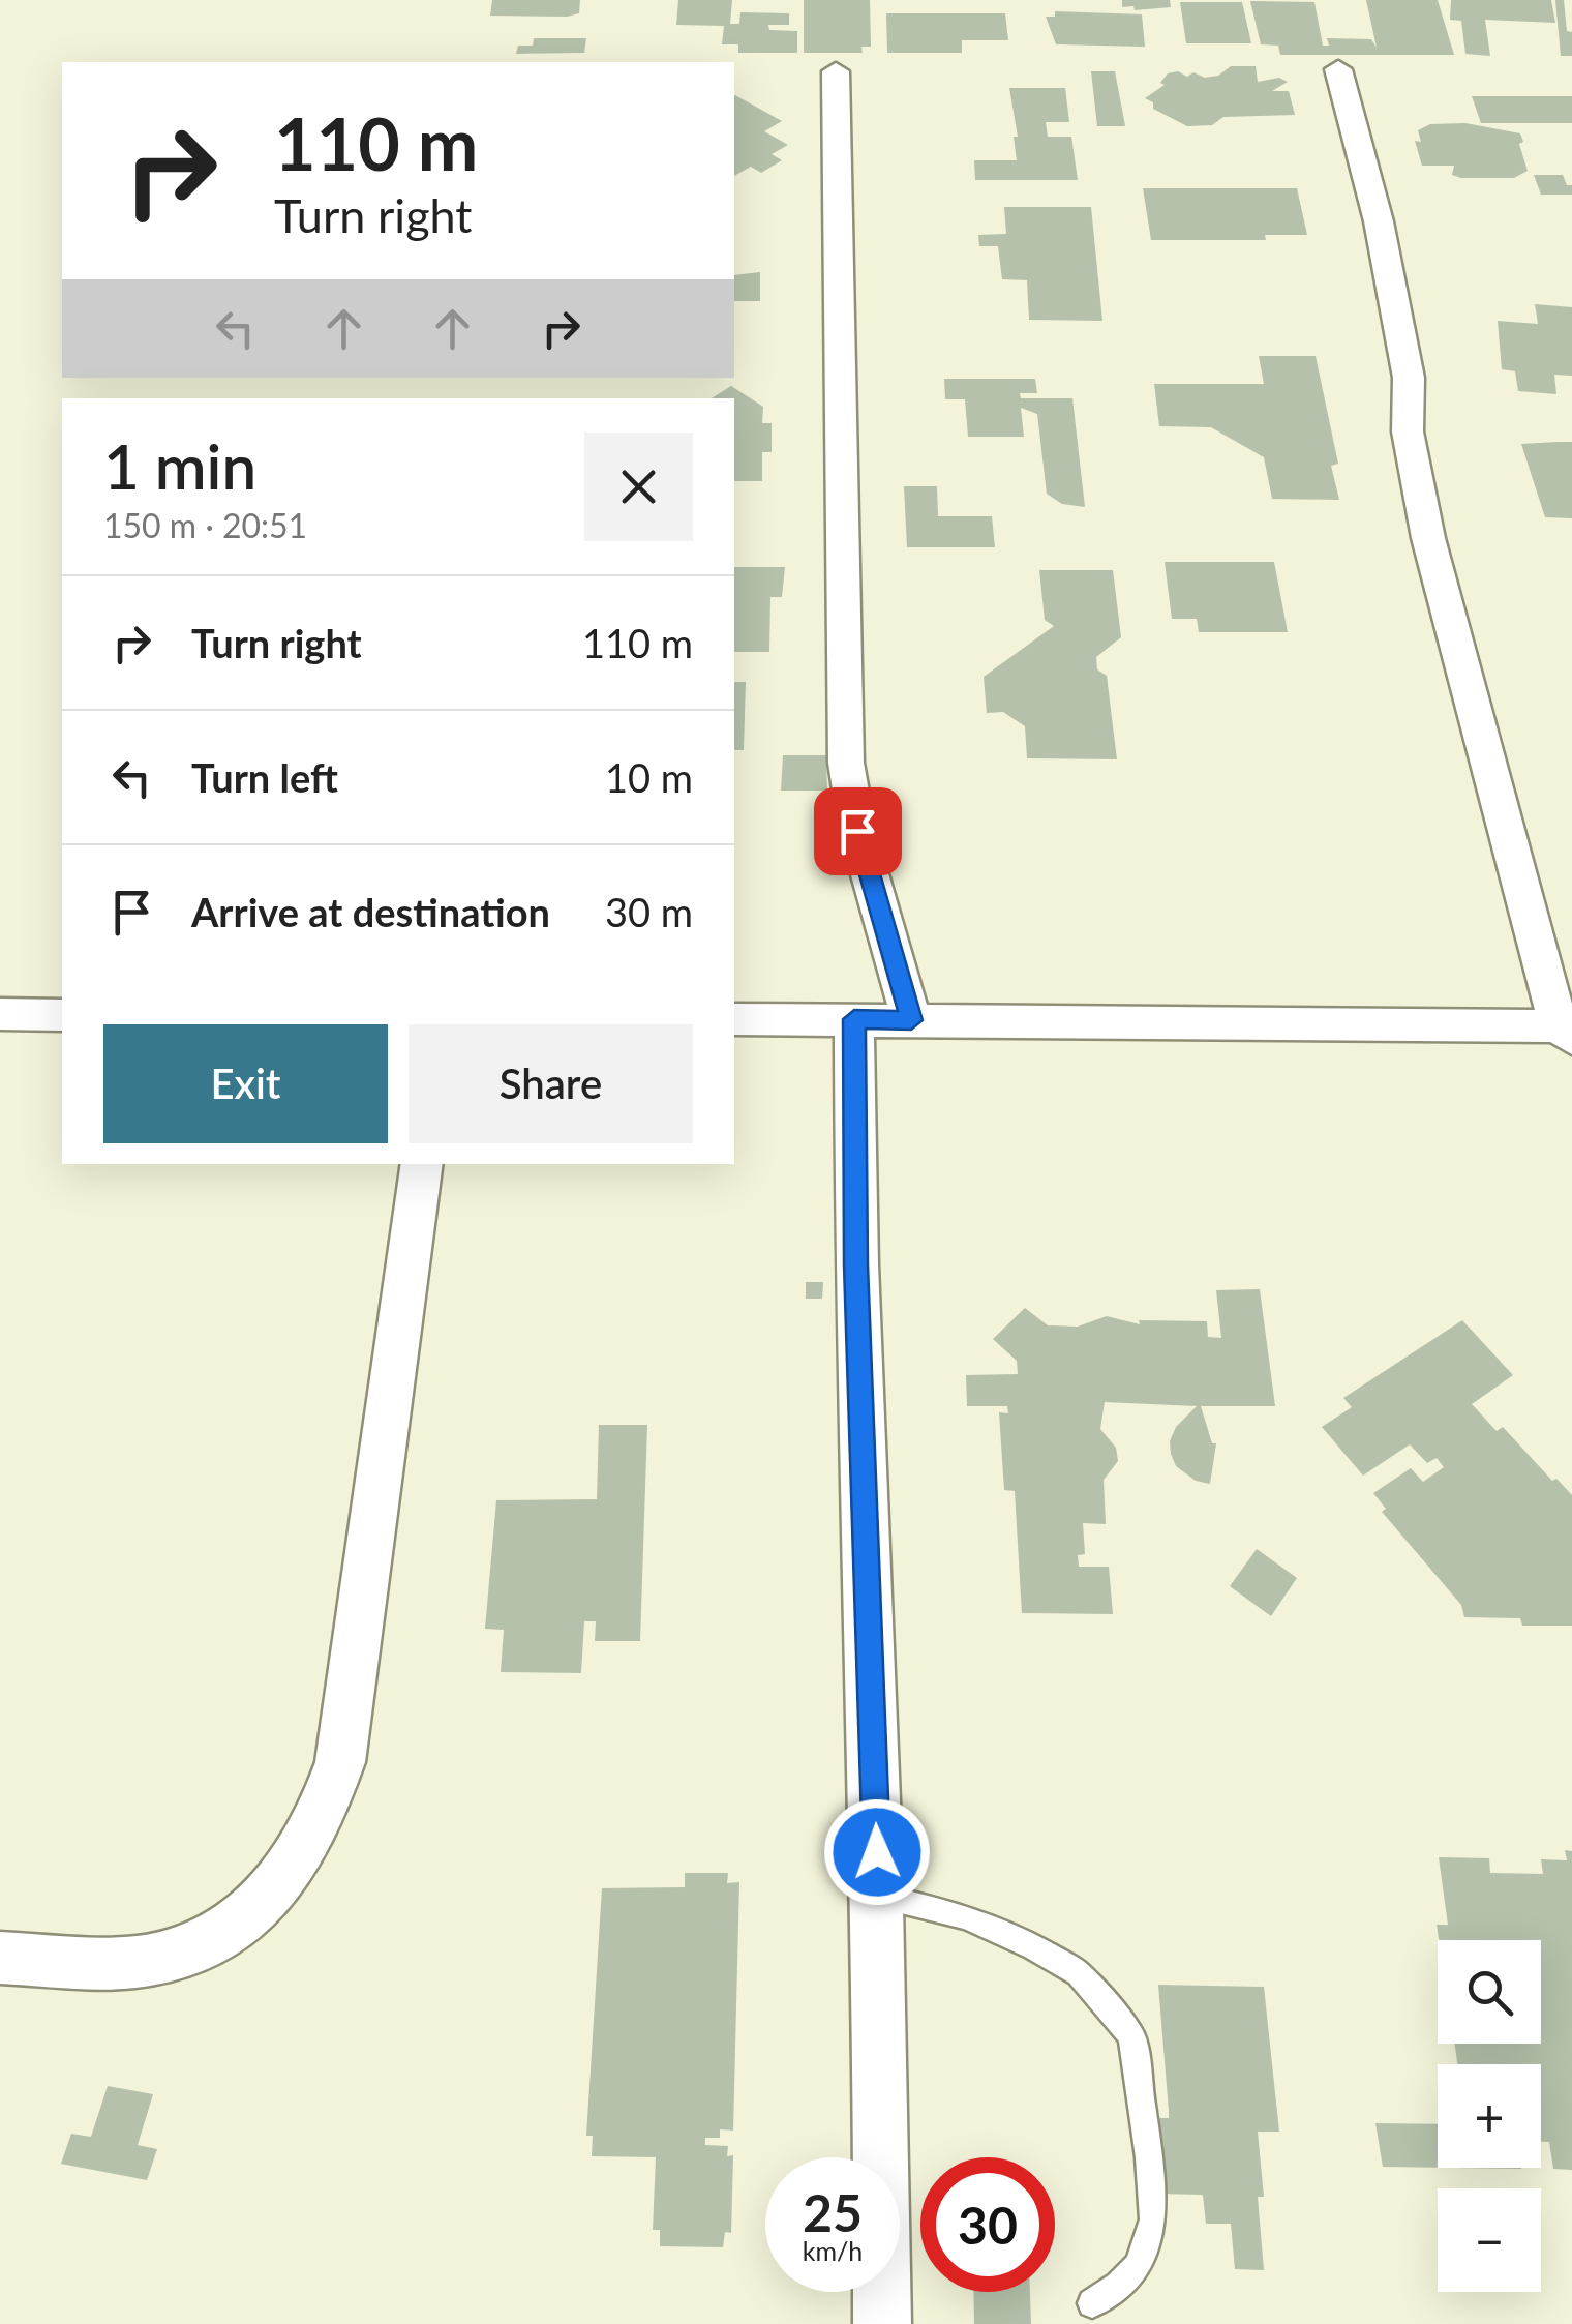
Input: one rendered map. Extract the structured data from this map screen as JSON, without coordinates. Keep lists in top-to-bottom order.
{
  "page": {
    "turn": ["110 m", "Turn right"],
    "heading": ["1 min", "150 m · 20:51"],
    "list": [
      {
        "name": "Turn right",
        "value": "110 m"
      },
      {
        "name": "Turn left",
        "value": "10 m"
      },
      {
        "name": "Arrive at destination",
        "value": "30 m"
      }
    ],
    "buttons": ["Exit", "Share"],
    "map_buttons": ["+", "−"],
    "speed": "25 km/h",
    "limit": "30"
  }
}
